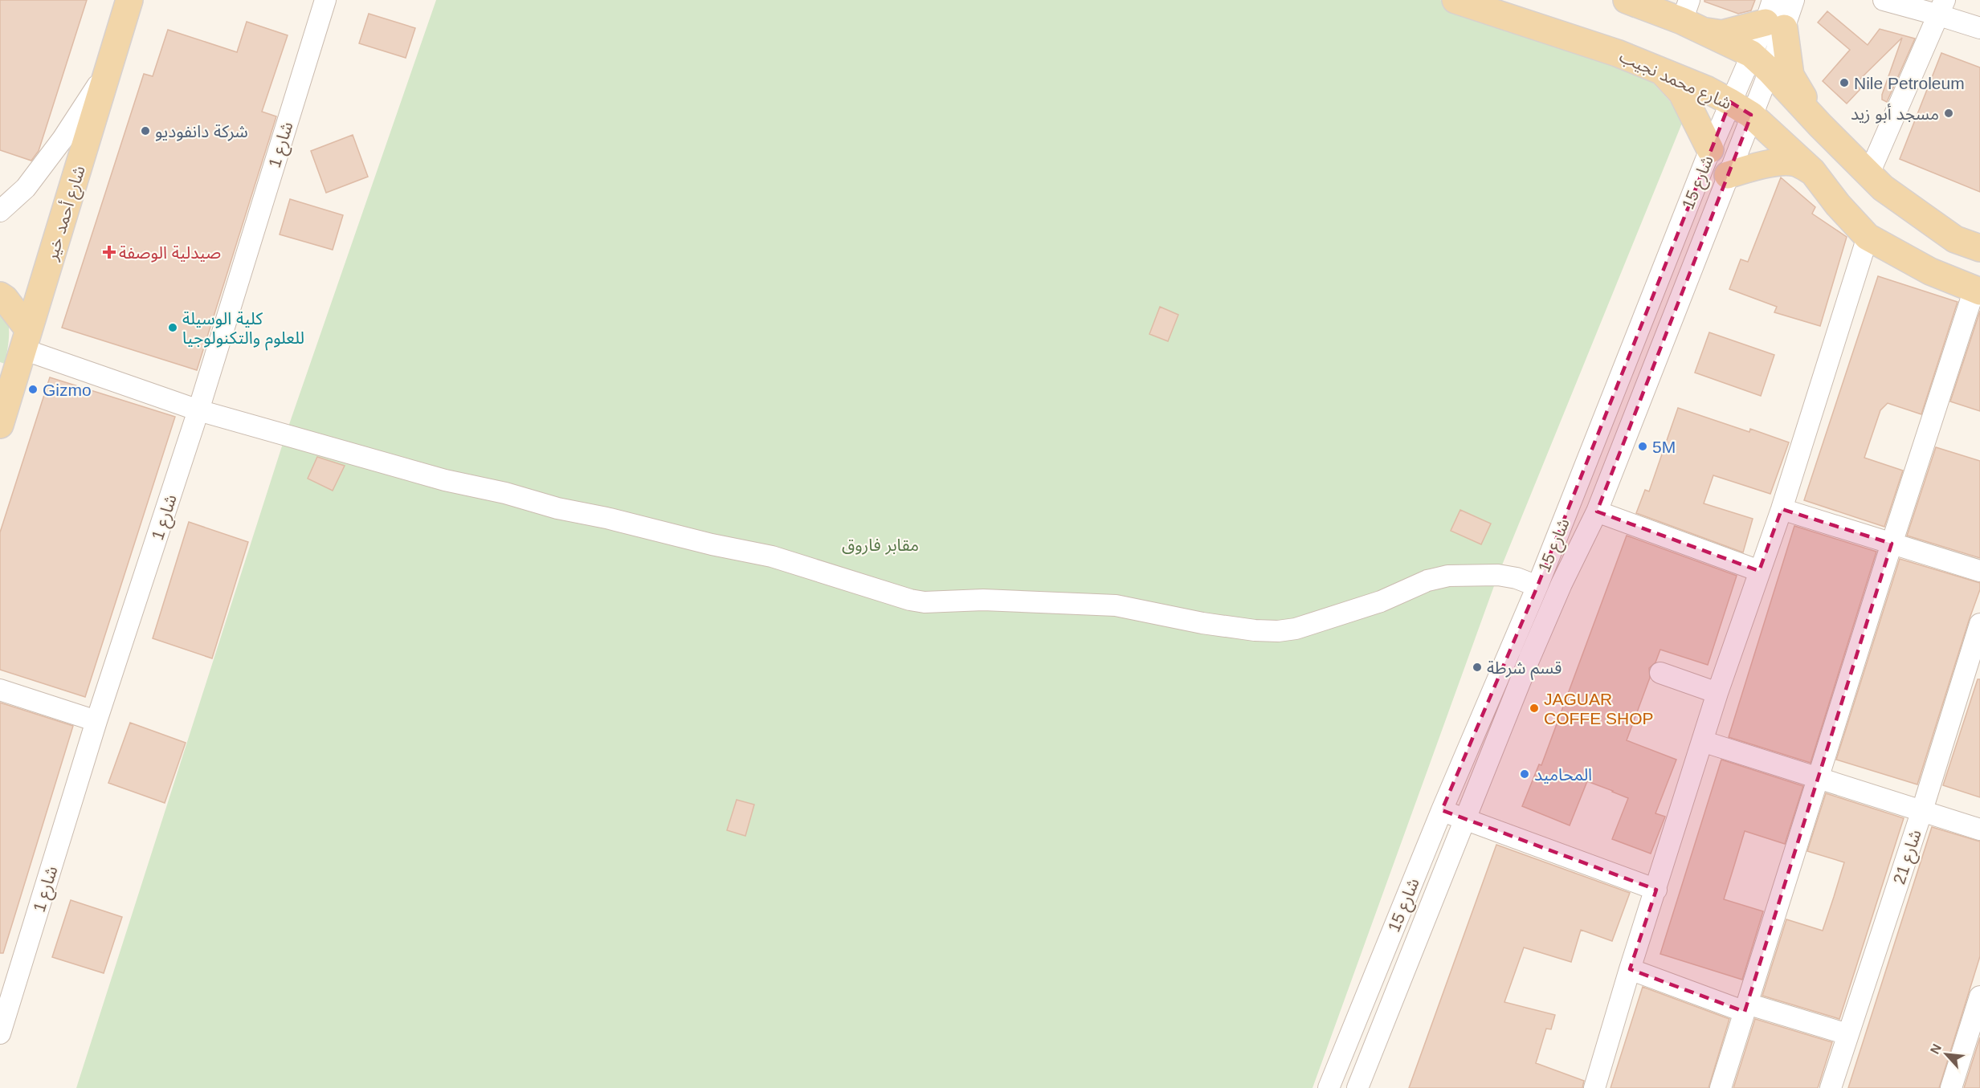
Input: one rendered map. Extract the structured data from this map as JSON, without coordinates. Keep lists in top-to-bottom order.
{
  "streets": {
    "main road": ["شارع محمد نجيب", "شارع أحمد خير"],
    "street": ["شارع 1", "شارع 15", "شارع 21"]
  },
  "crossings": [
    ["شارع محمد نجيب", "شارع 15"]
  ],
  "parks": ["مقابر فاروق"],
  "places": {
    "other": [
      "Nile Petroleum",
      "مسجد أبو زيد",
      "شركة دانفوديو",
      "كلية الوسيلة للعلوم والتكنولوجيا",
      "Gizmo",
      "5M",
      "قسم شرطة",
      "JAGUAR COFFE SHOP",
      "المحاميد"
    ],
    "health": ["صيدلية الوصفة"]
  },
  "north": "top left"
}
